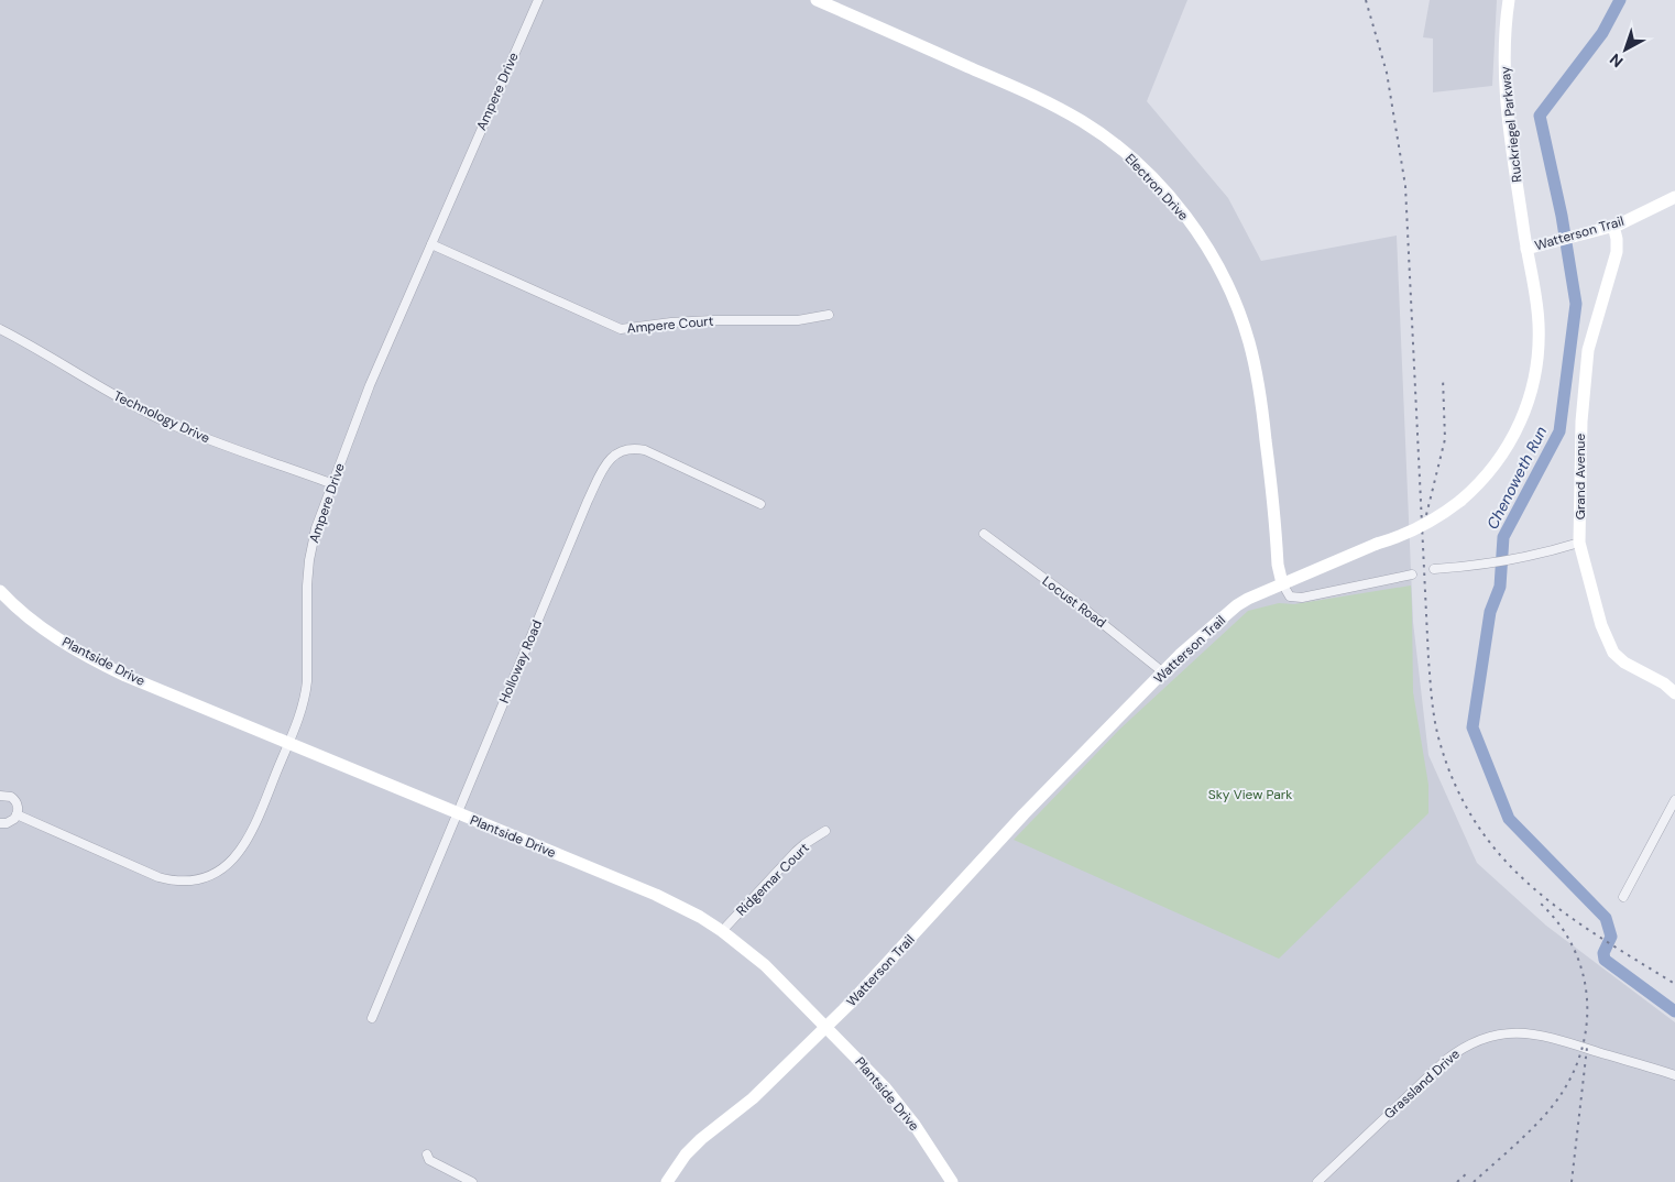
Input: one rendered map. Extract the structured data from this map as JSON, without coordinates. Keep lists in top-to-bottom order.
{
  "streets": {
    "street": [
      "Ampere Drive",
      "Ruckriegel Parkway",
      "Electron Drive",
      "Watterson Trail",
      "Ampere Court",
      "Technology Drive",
      "Grand Avenue",
      "Locust Road",
      "Plantside Drive",
      "Holloway Road",
      "Ridgemar Court",
      "Grassland Drive"
    ]
  },
  "crossings": [
    ["Ampere Drive", "Ampere Court"],
    ["Ampere Drive", "Technology Drive"],
    ["Ampere Drive", "Plantside Drive"],
    ["Ruckriegel Parkway", "Watterson Trail"],
    ["Electron Drive", "Watterson Trail"],
    ["Watterson Trail", "Grand Avenue"],
    ["Watterson Trail", "Locust Road"],
    ["Watterson Trail", "Plantside Drive"],
    ["Plantside Drive", "Holloway Road"],
    ["Plantside Drive", "Ridgemar Court"]
  ],
  "water": ["Chenoweth Run"],
  "parks": ["Sky View Park"],
  "north": "bottom left"
}
